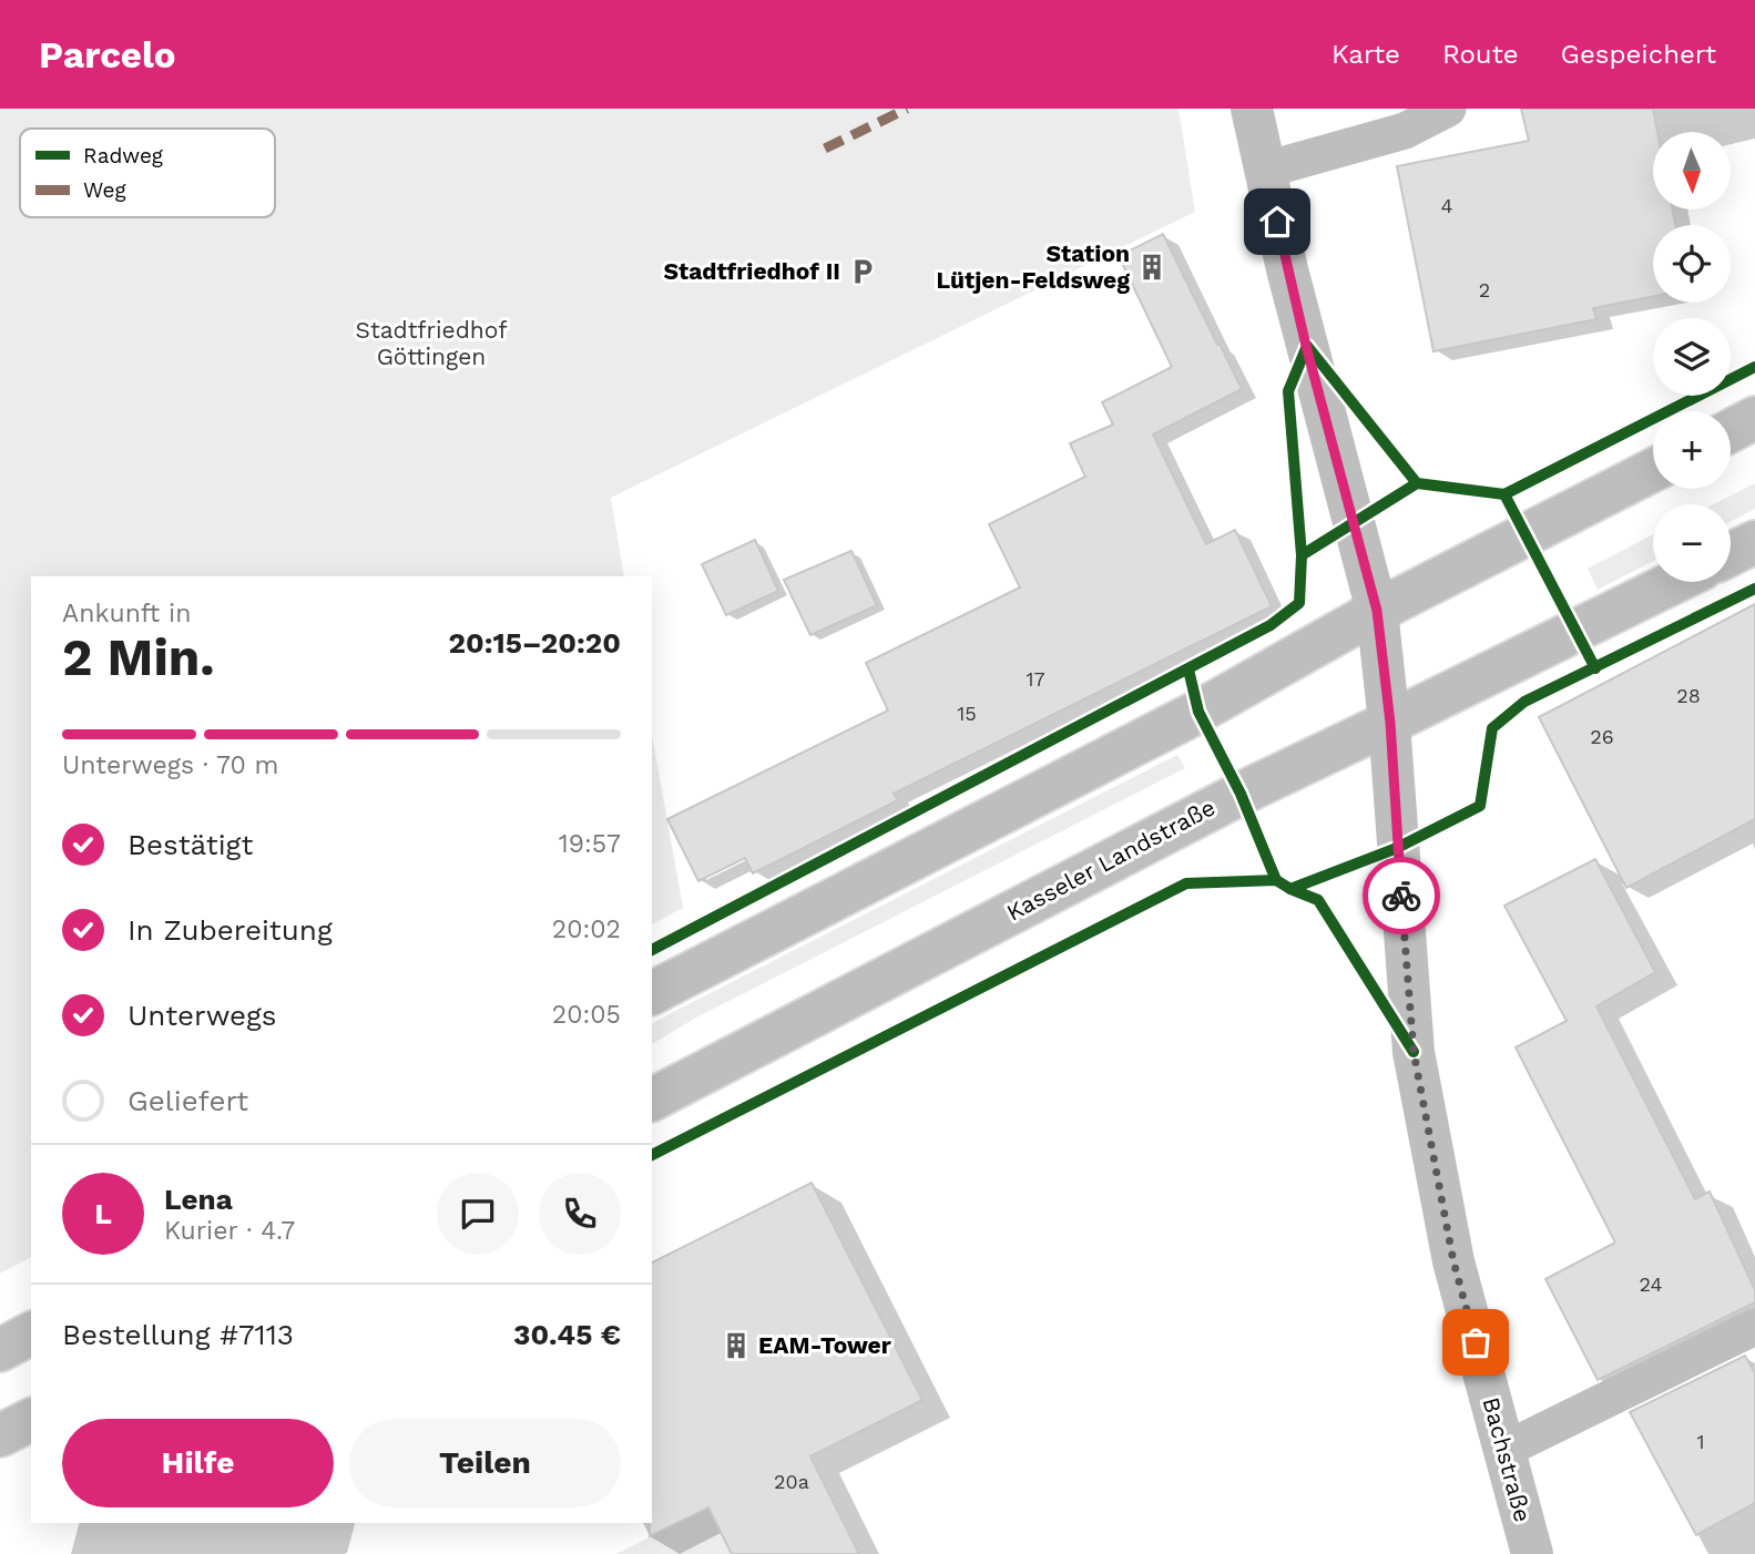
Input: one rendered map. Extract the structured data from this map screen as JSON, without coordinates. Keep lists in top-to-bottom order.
{
  "streets": {
    "main road": ["Kasseler Landstraße", "Bachstraße"]
  },
  "crossings": [
    ["Kasseler Landstraße", "Bachstraße"]
  ],
  "parks": ["Stadtfriedhof Göttingen"],
  "places": {
    "building": ["Station Lütjen-Feldsweg", "EAM-Tower"],
    "parking": ["Stadtfriedhof II"]
  },
  "house_numbers": [
    "4",
    "2",
    "17",
    "28",
    "15",
    "26",
    "24",
    "1",
    "20a"
  ],
  "legend": ["Radweg", "Weg"],
  "north": "bottom",
  "page": {
    "header": "Parcelo",
    "nav": ["Karte", "Route", "Gespeichert"],
    "map_buttons": ["+", "−"],
    "heading": ["2 Min.", "Ankunft in", "20:15–20:20"],
    "panel": [
      "Lena",
      "Kurier · 4.7",
      "Bestellung #7113",
      "30.45 €"
    ],
    "bar": "Unterwegs · 70 m",
    "list": [
      ["Bestätigt", "19:57"],
      ["In Zubereitung", "20:02"],
      ["Unterwegs", "20:05"],
      "Geliefert"
    ],
    "round": "L",
    "buttons": ["Hilfe", "Teilen"]
  }
}
